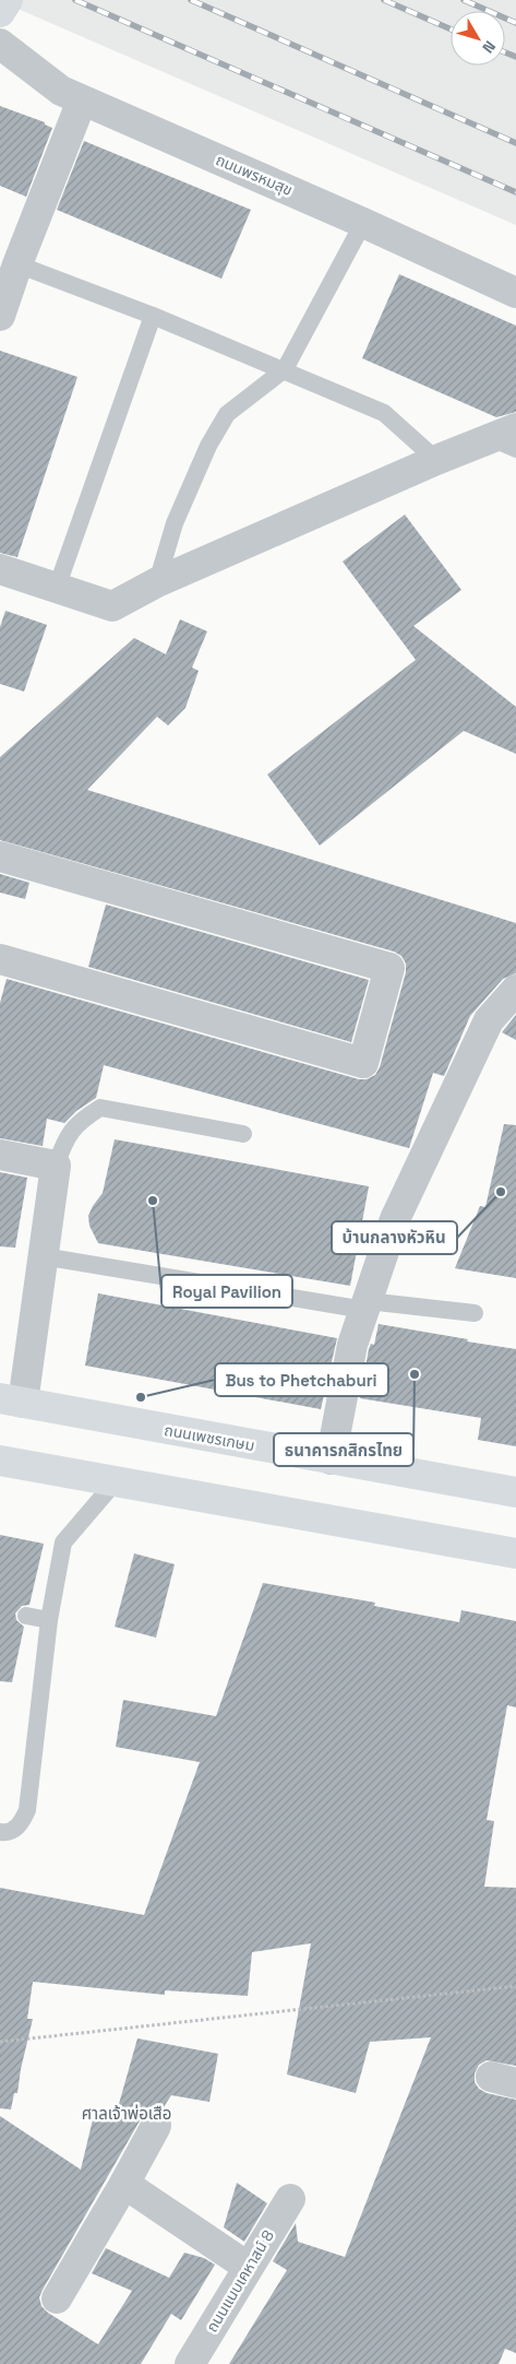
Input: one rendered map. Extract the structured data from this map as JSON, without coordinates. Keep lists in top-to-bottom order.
{
  "streets": {
    "main road": ["ถนนเพชรเกษม"],
    "street": ["ถนนพรหมสุข", "ถนนแนบเคหาสน์ 8"]
  },
  "districts": ["ศาลเจ้าพ่อเสือ"],
  "places": [
    "บ้านกลางหัวหิน",
    "Royal Pavilion",
    "ธนาคารกสิกรไทย",
    "Bus to Phetchaburi"
  ],
  "north": "bottom right"
}
